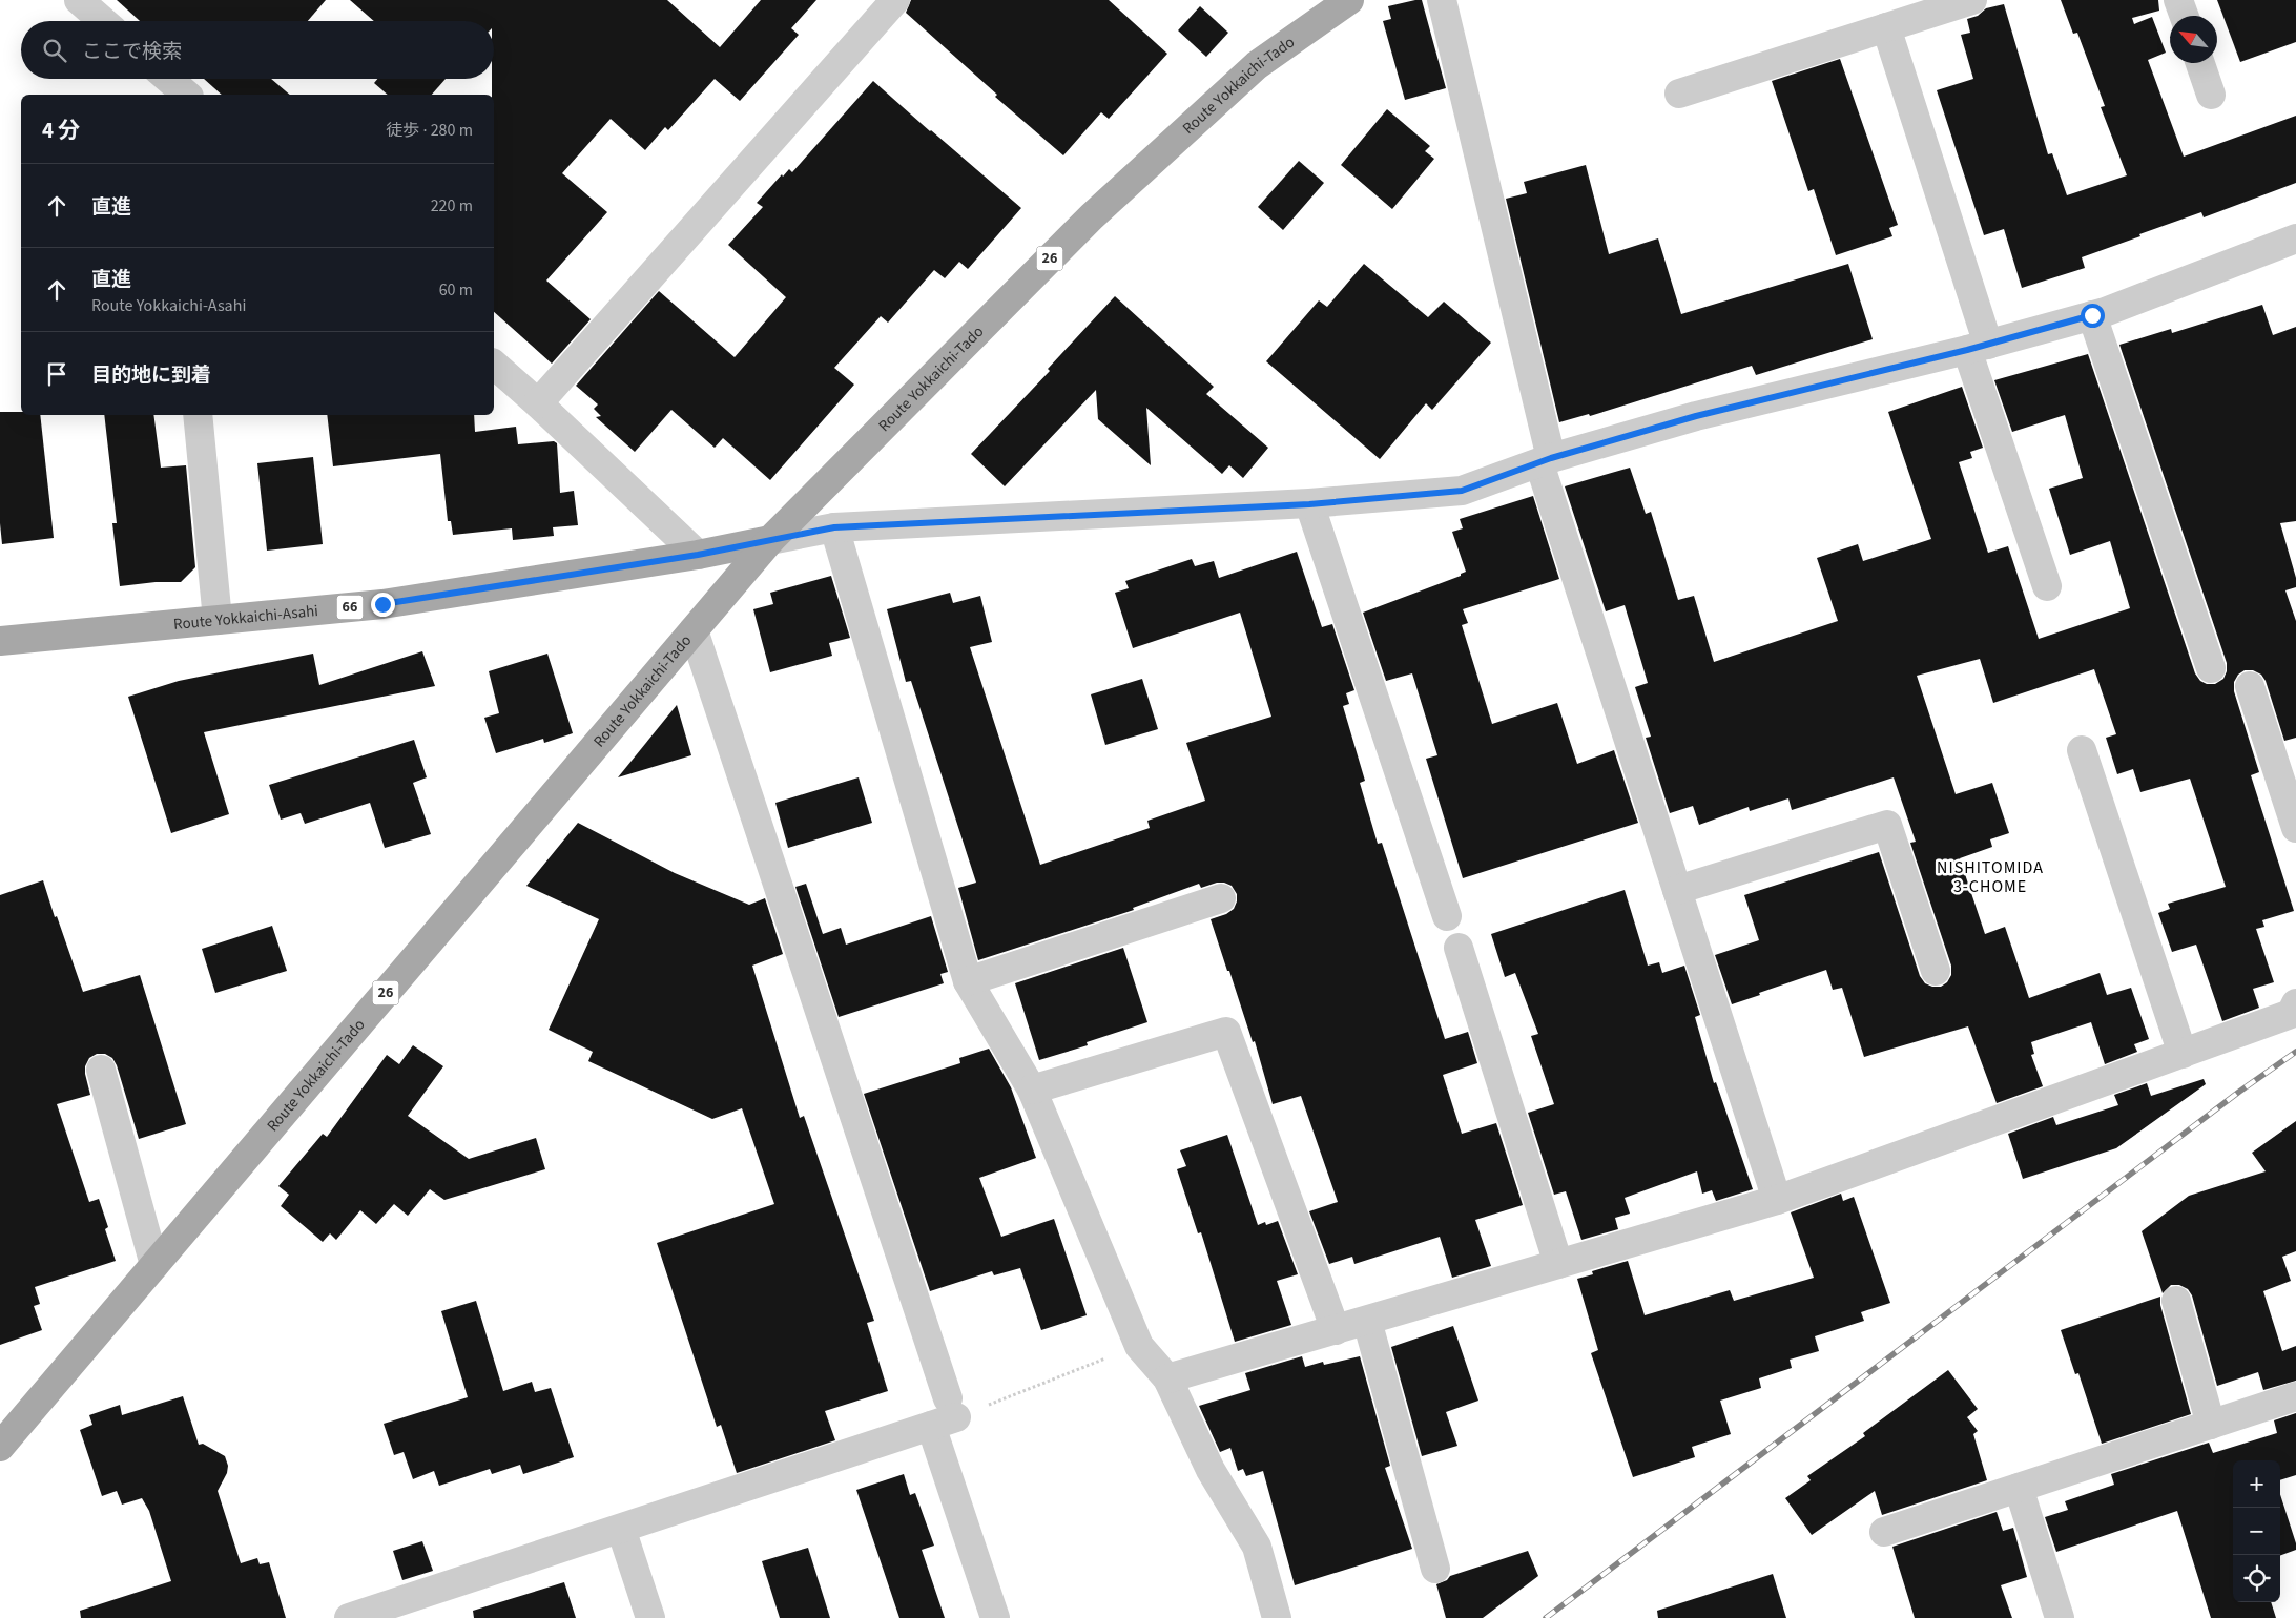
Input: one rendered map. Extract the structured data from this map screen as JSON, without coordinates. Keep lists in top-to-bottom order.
{
  "streets": {
    "main road": [
      "Route Yokkaichi-Tado",
      "26",
      "66",
      "Route Yokkaichi-Asahi"
    ]
  },
  "crossings": [
    ["Route Yokkaichi-Tado", "Route Yokkaichi-Asahi"]
  ],
  "districts": ["NISHITOMIDA 3-CHOME"],
  "north": "top left",
  "page": {
    "search": "ここで検索",
    "heading": ["4 分", "徒歩 · 280 m"],
    "list": [
      ["直進", "220 m"],
      ["直進", "Route Yokkaichi-Asahi", "60 m"],
      "目的地に到着"
    ],
    "map_buttons": ["+", "−"]
  }
}
